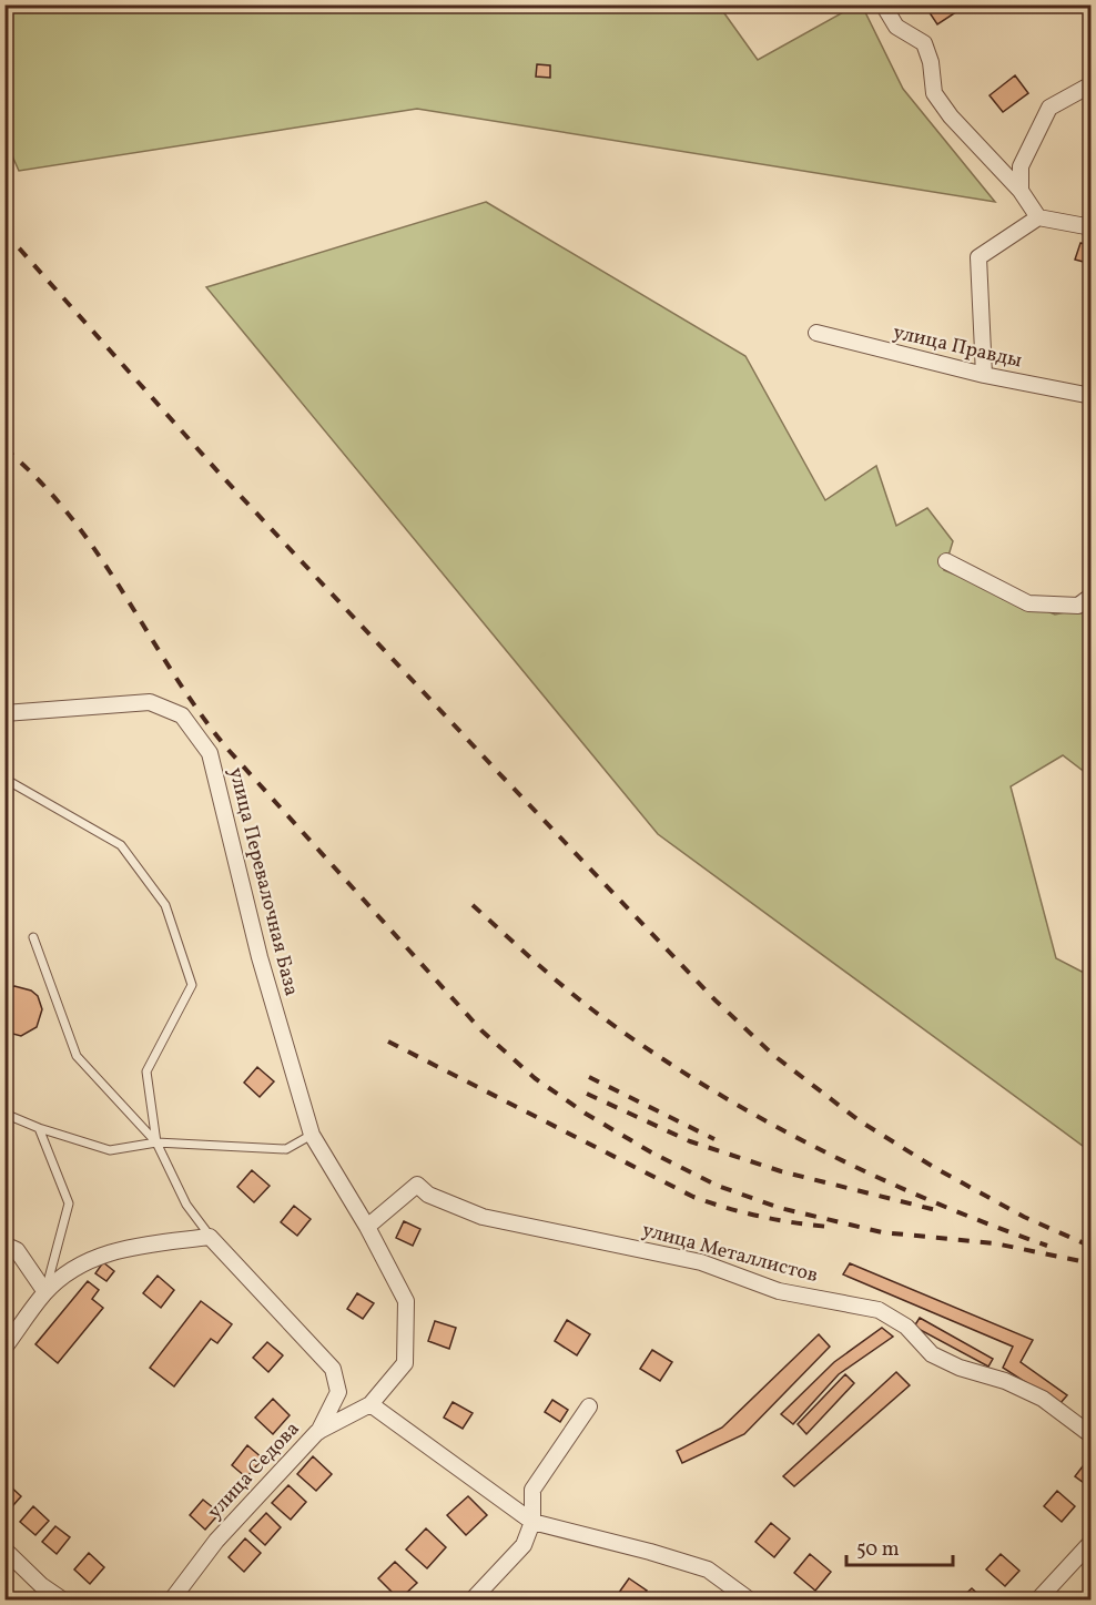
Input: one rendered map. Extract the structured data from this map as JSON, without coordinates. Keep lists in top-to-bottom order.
{
  "streets": {
    "street": [
      "улица Правды",
      "улица Перевалочная База",
      "улица Металлистов",
      "улица Седова"
    ]
  },
  "crossings": [
    ["улица Перевалочная База", "улица Металлистов"],
    ["улица Перевалочная База", "улица Седова"],
    ["улица Металлистов", "улица Седова"]
  ],
  "scale_bar": "50 m"
}
